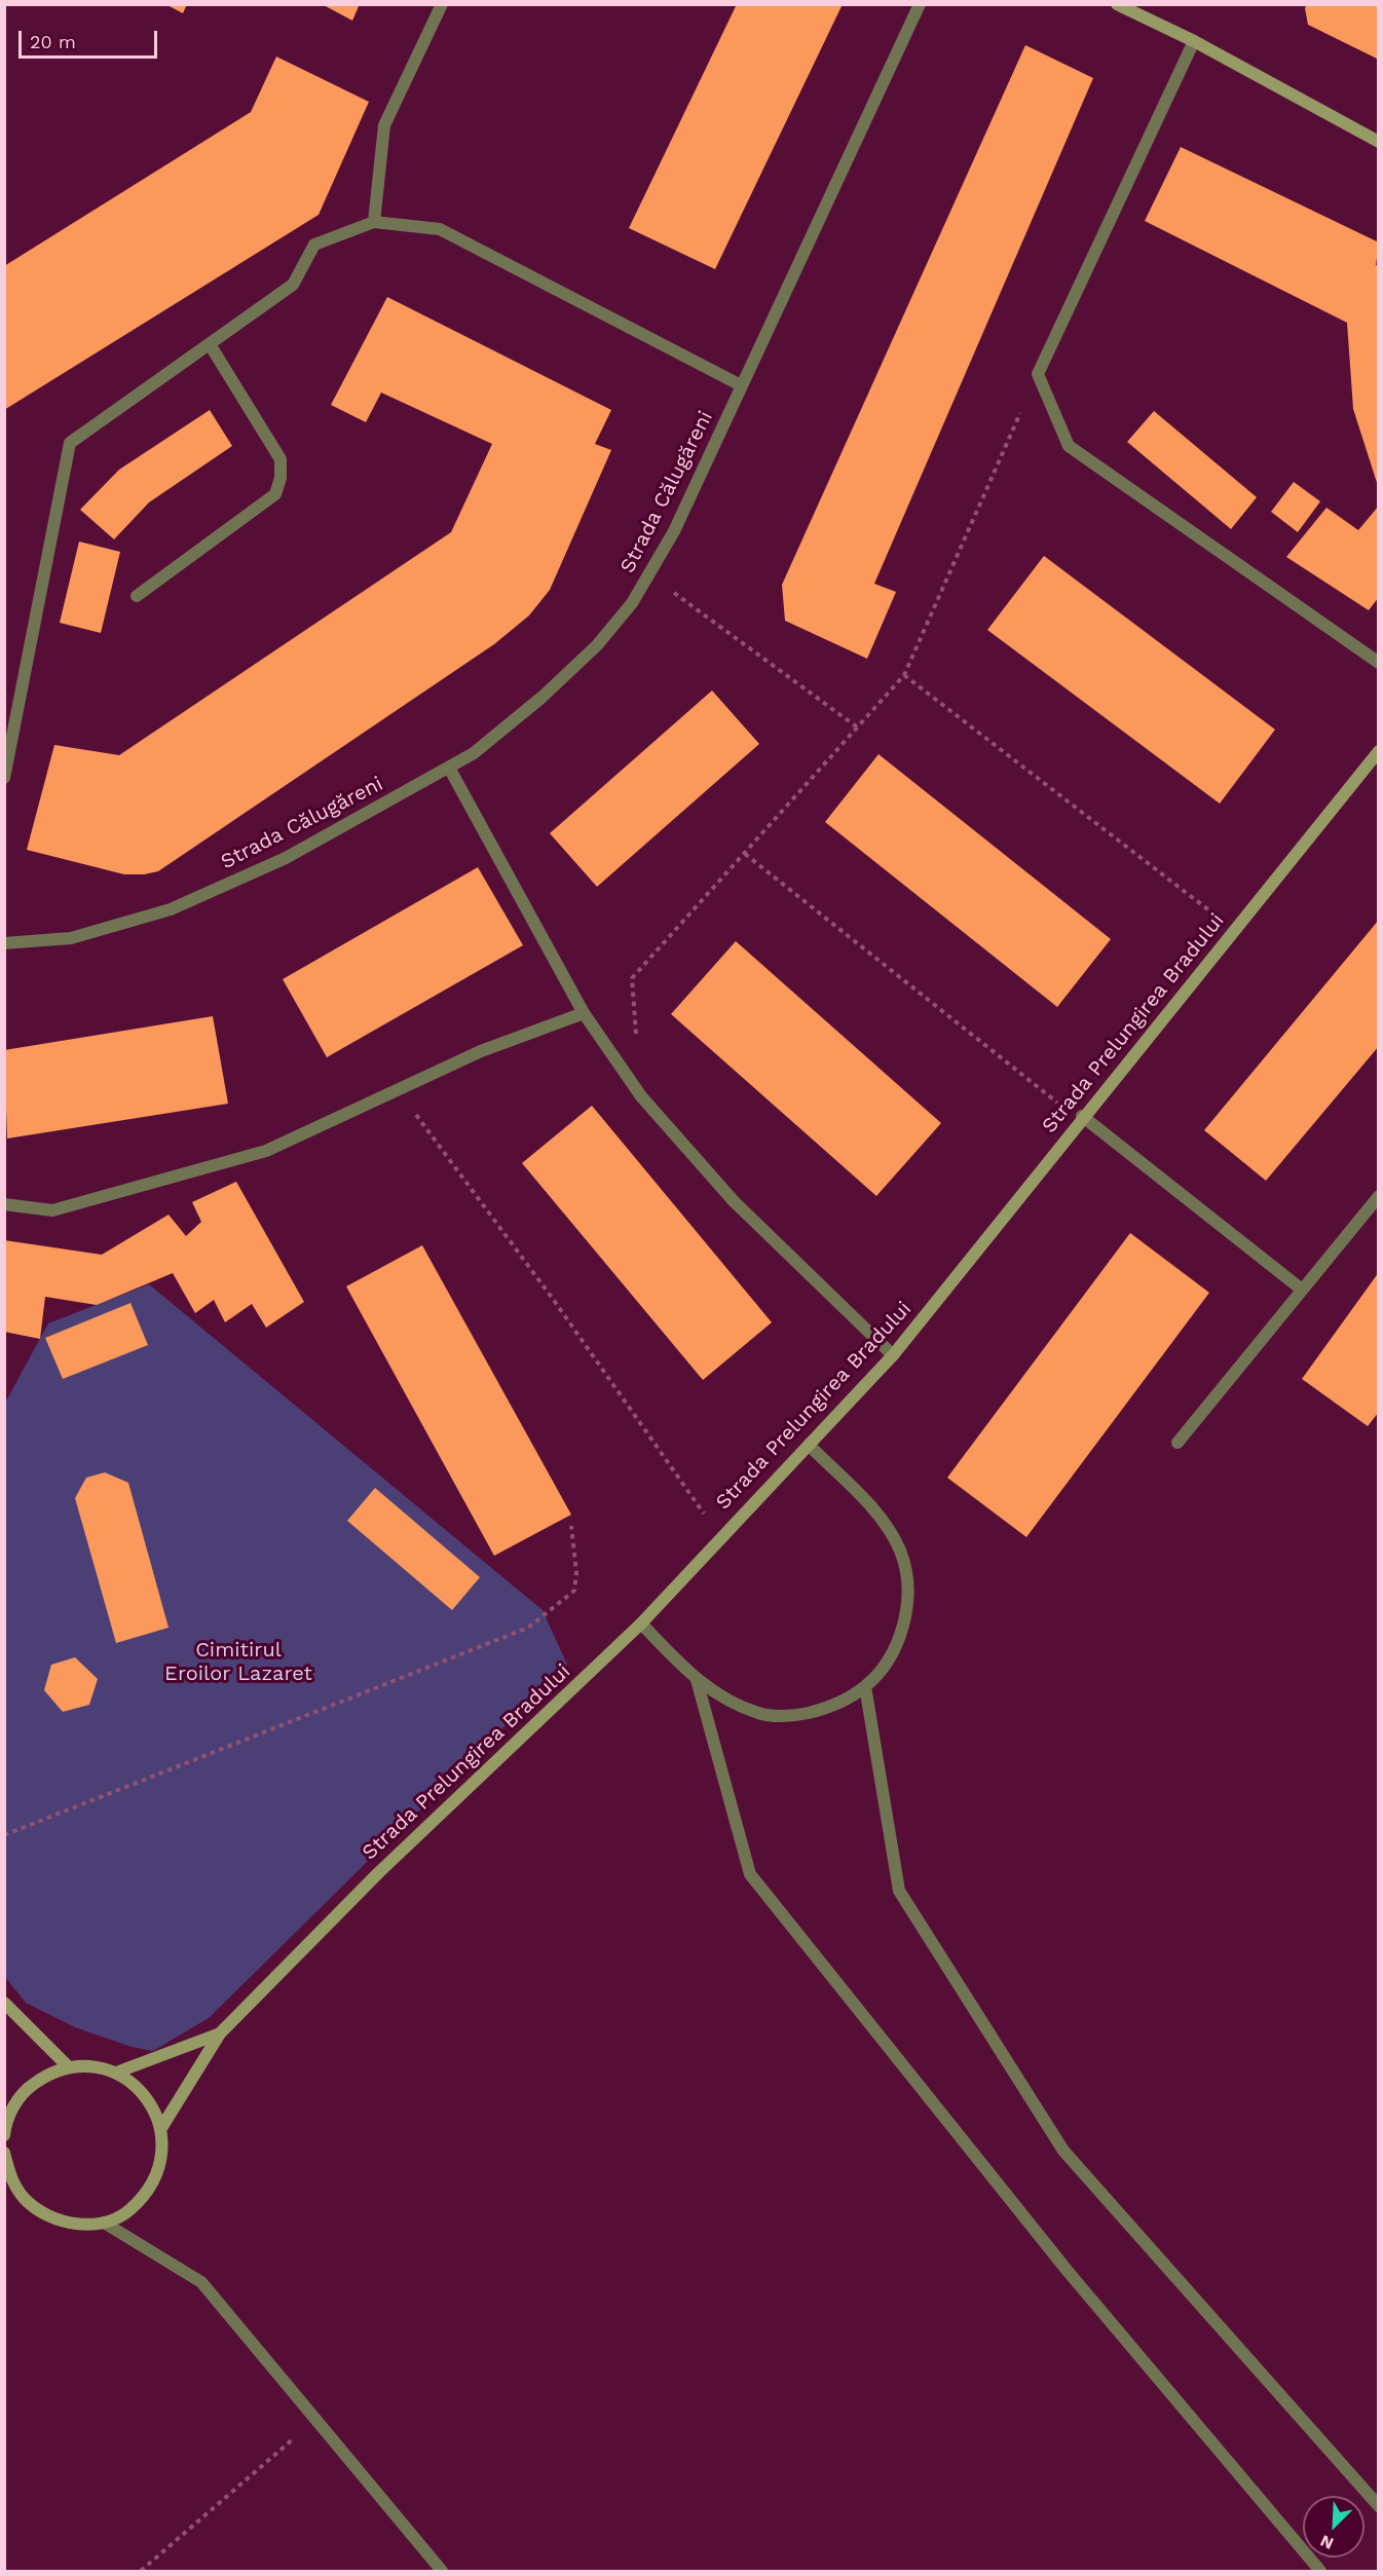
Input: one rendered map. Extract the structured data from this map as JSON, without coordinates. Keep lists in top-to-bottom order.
{
  "streets": {
    "street": ["Strada Călugăreni", "Strada Prelungirea Bradului"]
  },
  "parks": ["Cimitirul Eroilor Lazaret"],
  "scale_bar": "20 m",
  "north": "bottom left"
}
